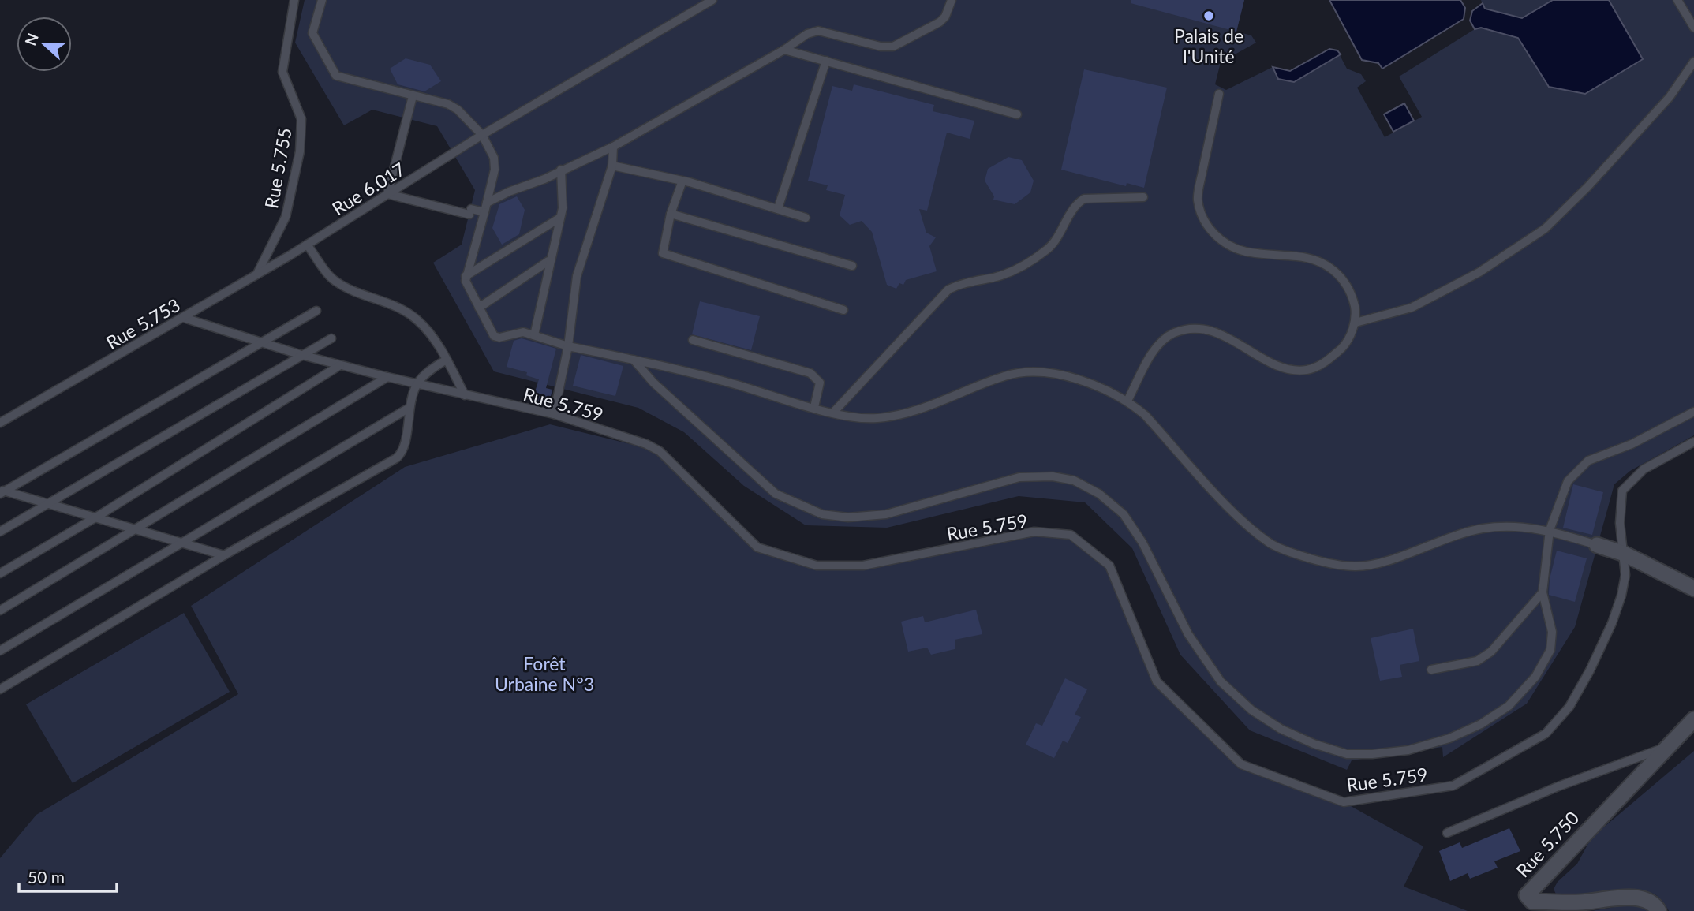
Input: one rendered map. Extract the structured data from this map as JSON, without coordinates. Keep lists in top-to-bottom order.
{
  "streets": {
    "street": ["Rue 5.750"],
    "lane": [
      "Rue 5.755",
      "Rue 6.017",
      "Rue 5.753",
      "Rue 5.759"
    ]
  },
  "crossings": [
    ["Rue 5.755", "Rue 5.753"],
    ["Rue 6.017", "Rue 5.753"],
    ["Rue 5.753", "Rue 5.759"]
  ],
  "parks": ["Forêt Urbaine N°3"],
  "places": ["Palais de l'Unité"],
  "scale_bar": "50 m",
  "north": "left"
}
